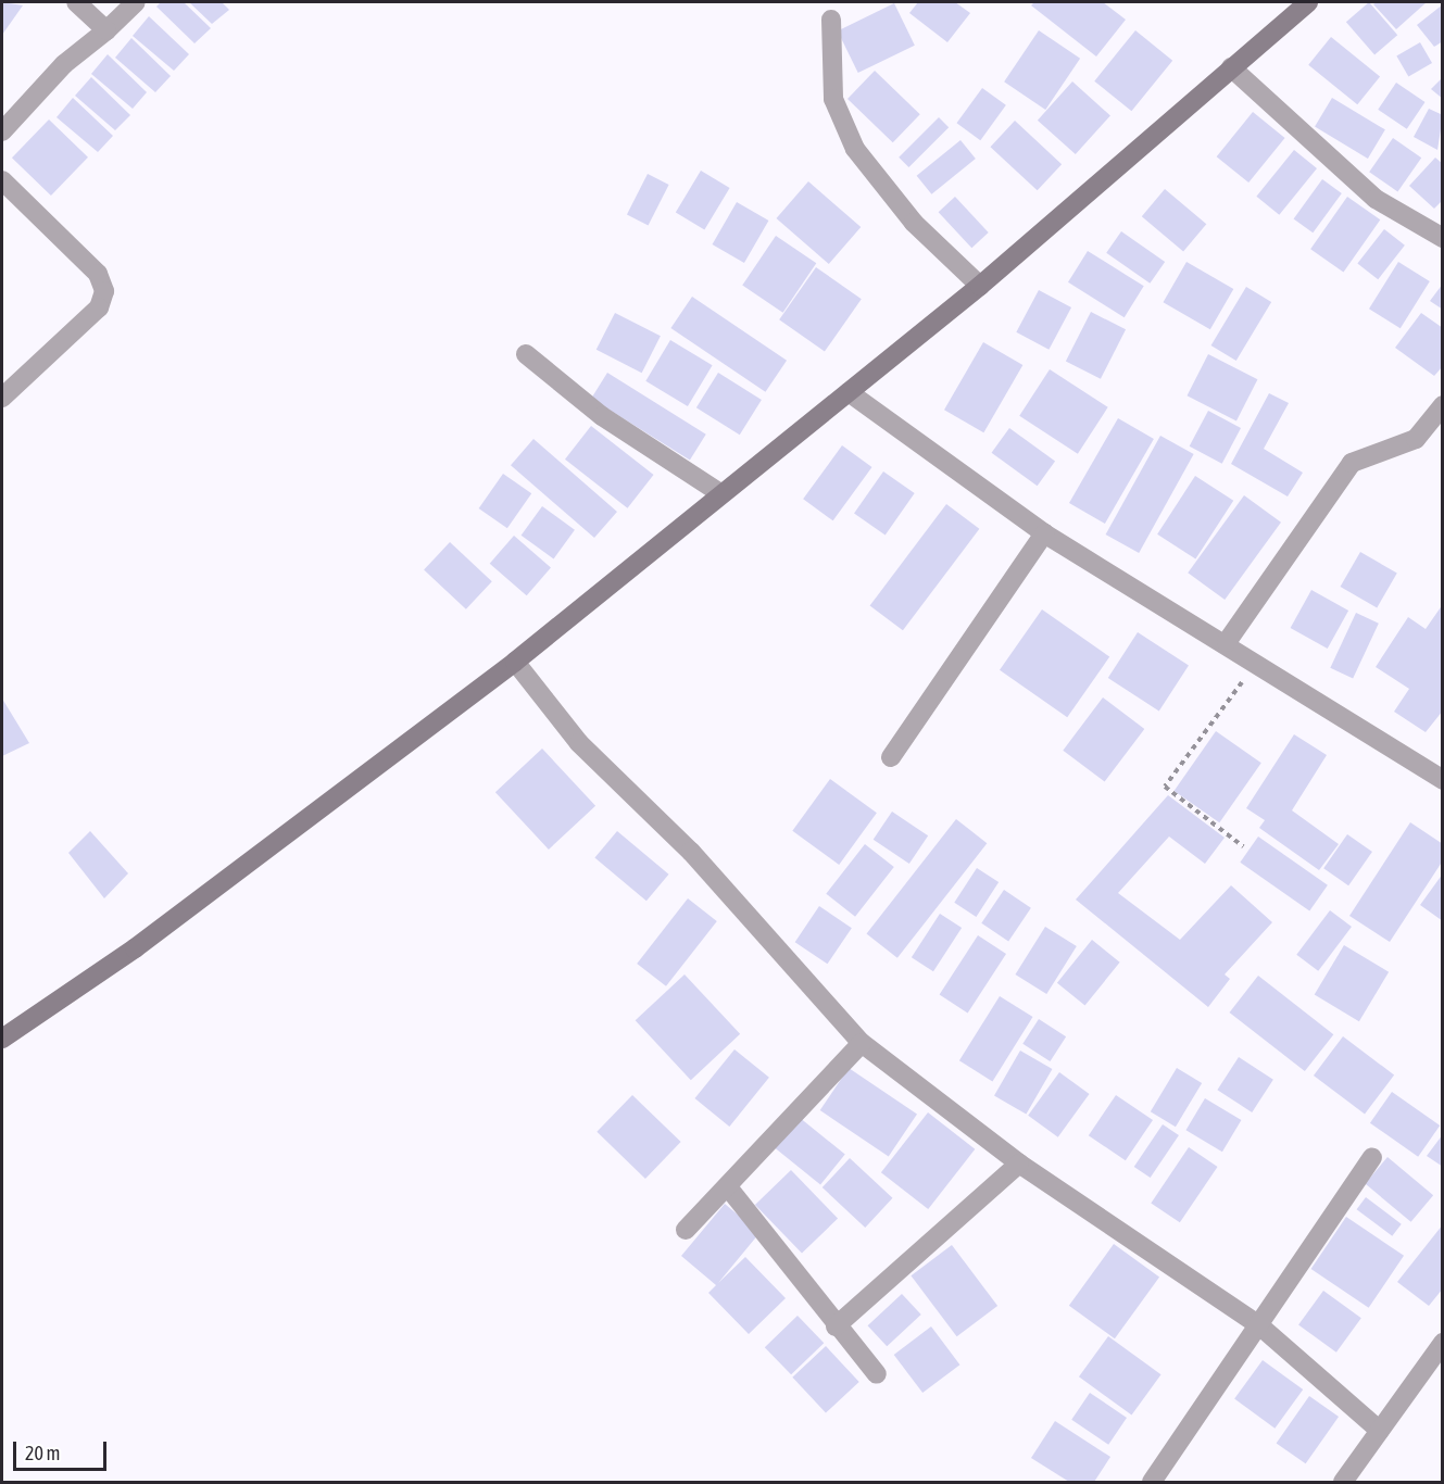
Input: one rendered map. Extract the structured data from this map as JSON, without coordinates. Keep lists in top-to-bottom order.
{
  "scale_bar": "20 m"
}
